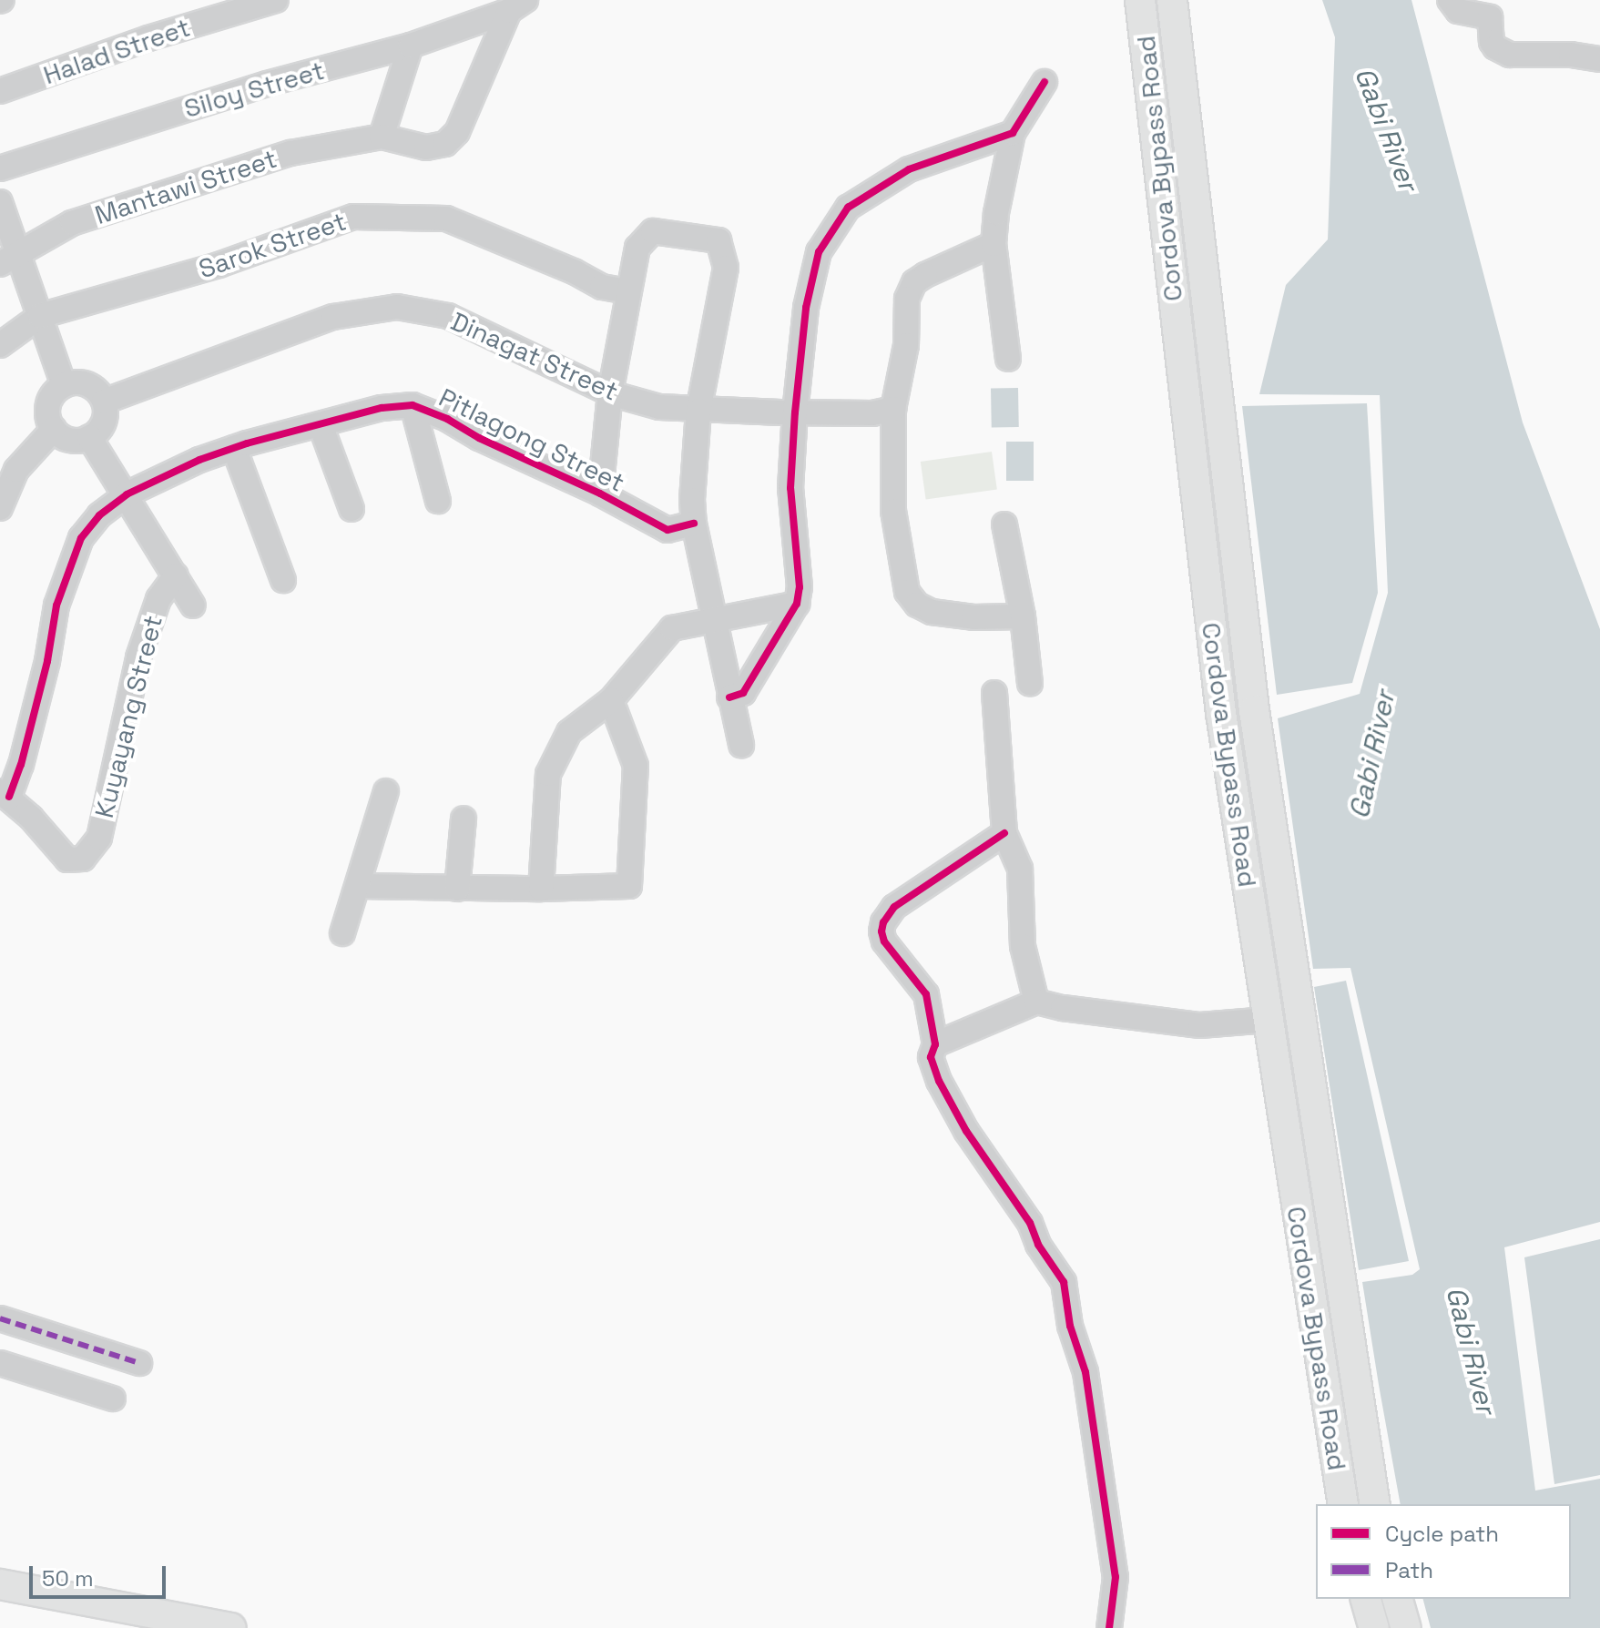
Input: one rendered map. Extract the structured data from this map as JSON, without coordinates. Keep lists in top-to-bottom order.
{
  "streets": {
    "main road": ["Cordova Bypass Road"],
    "street": [
      "Halad Street",
      "Siloy Street",
      "Mantawi Street",
      "Sarok Street",
      "Dinagat Street",
      "Pitlagong Street",
      "Kuyayang Street"
    ]
  },
  "crossings": [
    ["Pitlagong Street", "Kuyayang Street"]
  ],
  "water": ["Gabi River"],
  "legend": ["Cycle path", "Path"],
  "scale_bar": "50 m"
}
